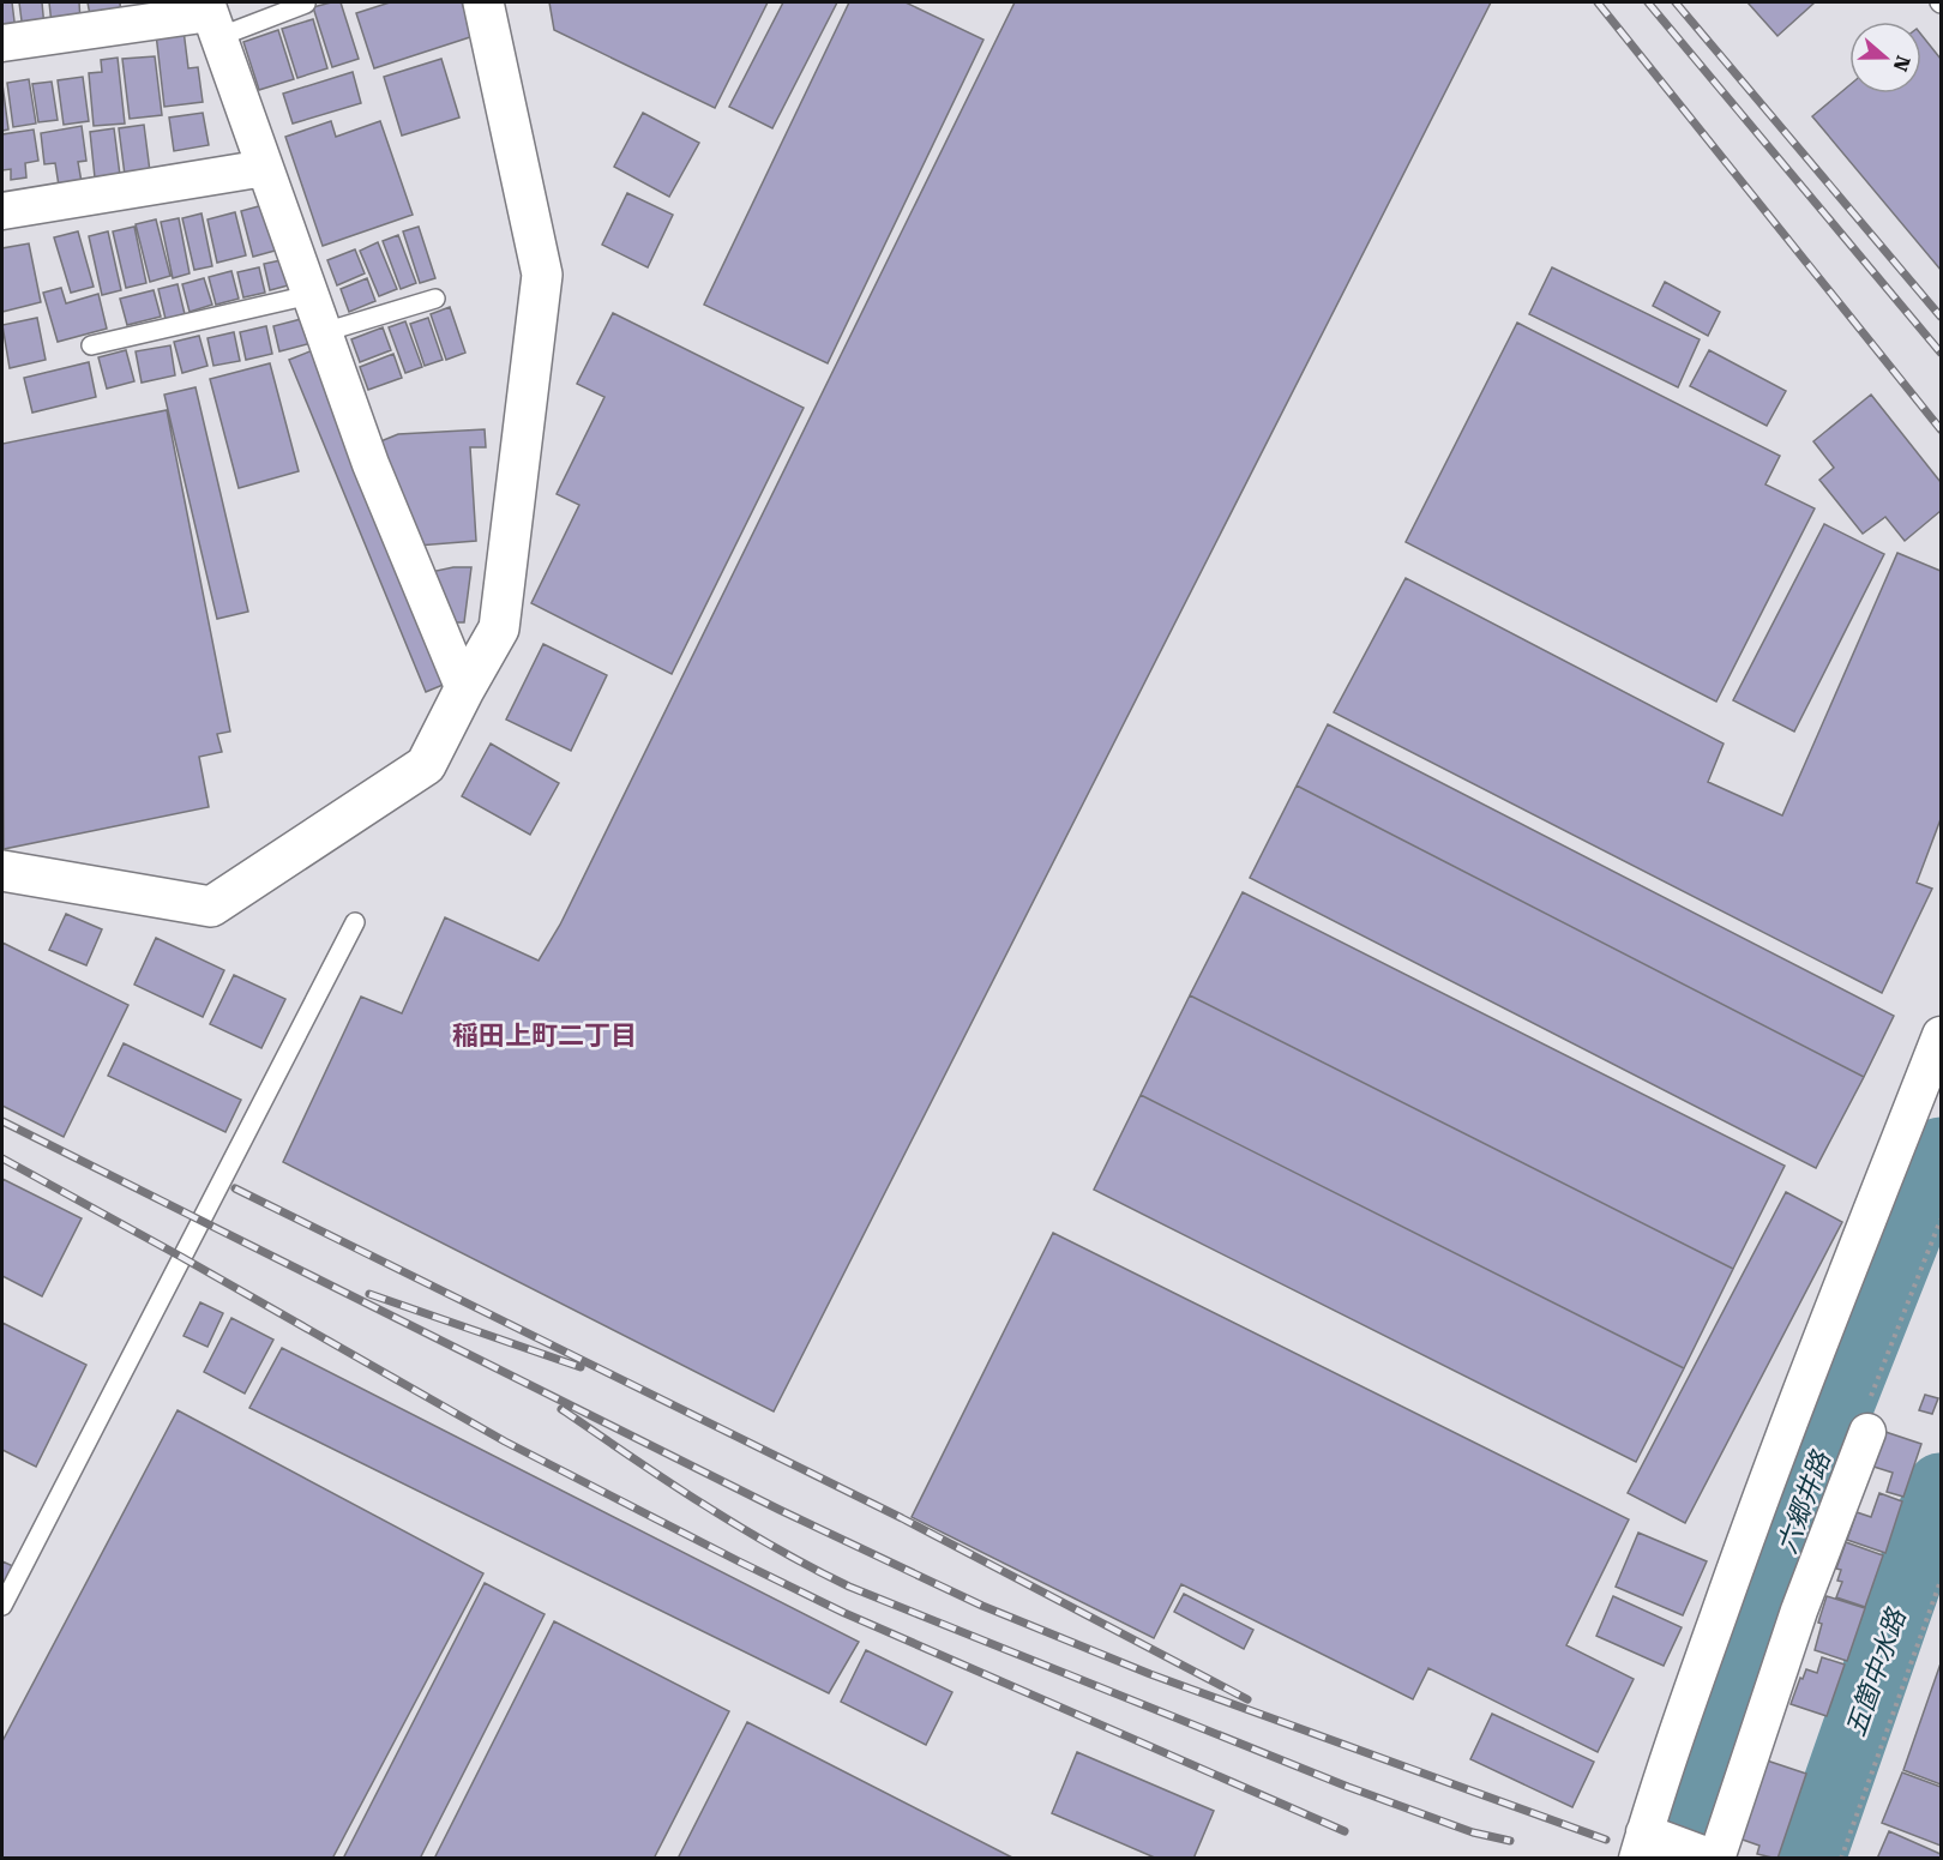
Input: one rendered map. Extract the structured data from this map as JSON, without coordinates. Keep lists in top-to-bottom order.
{
  "districts": ["稲田上町二丁目"],
  "water": ["六郷井路", "五箇中水路"],
  "north": "right"
}
